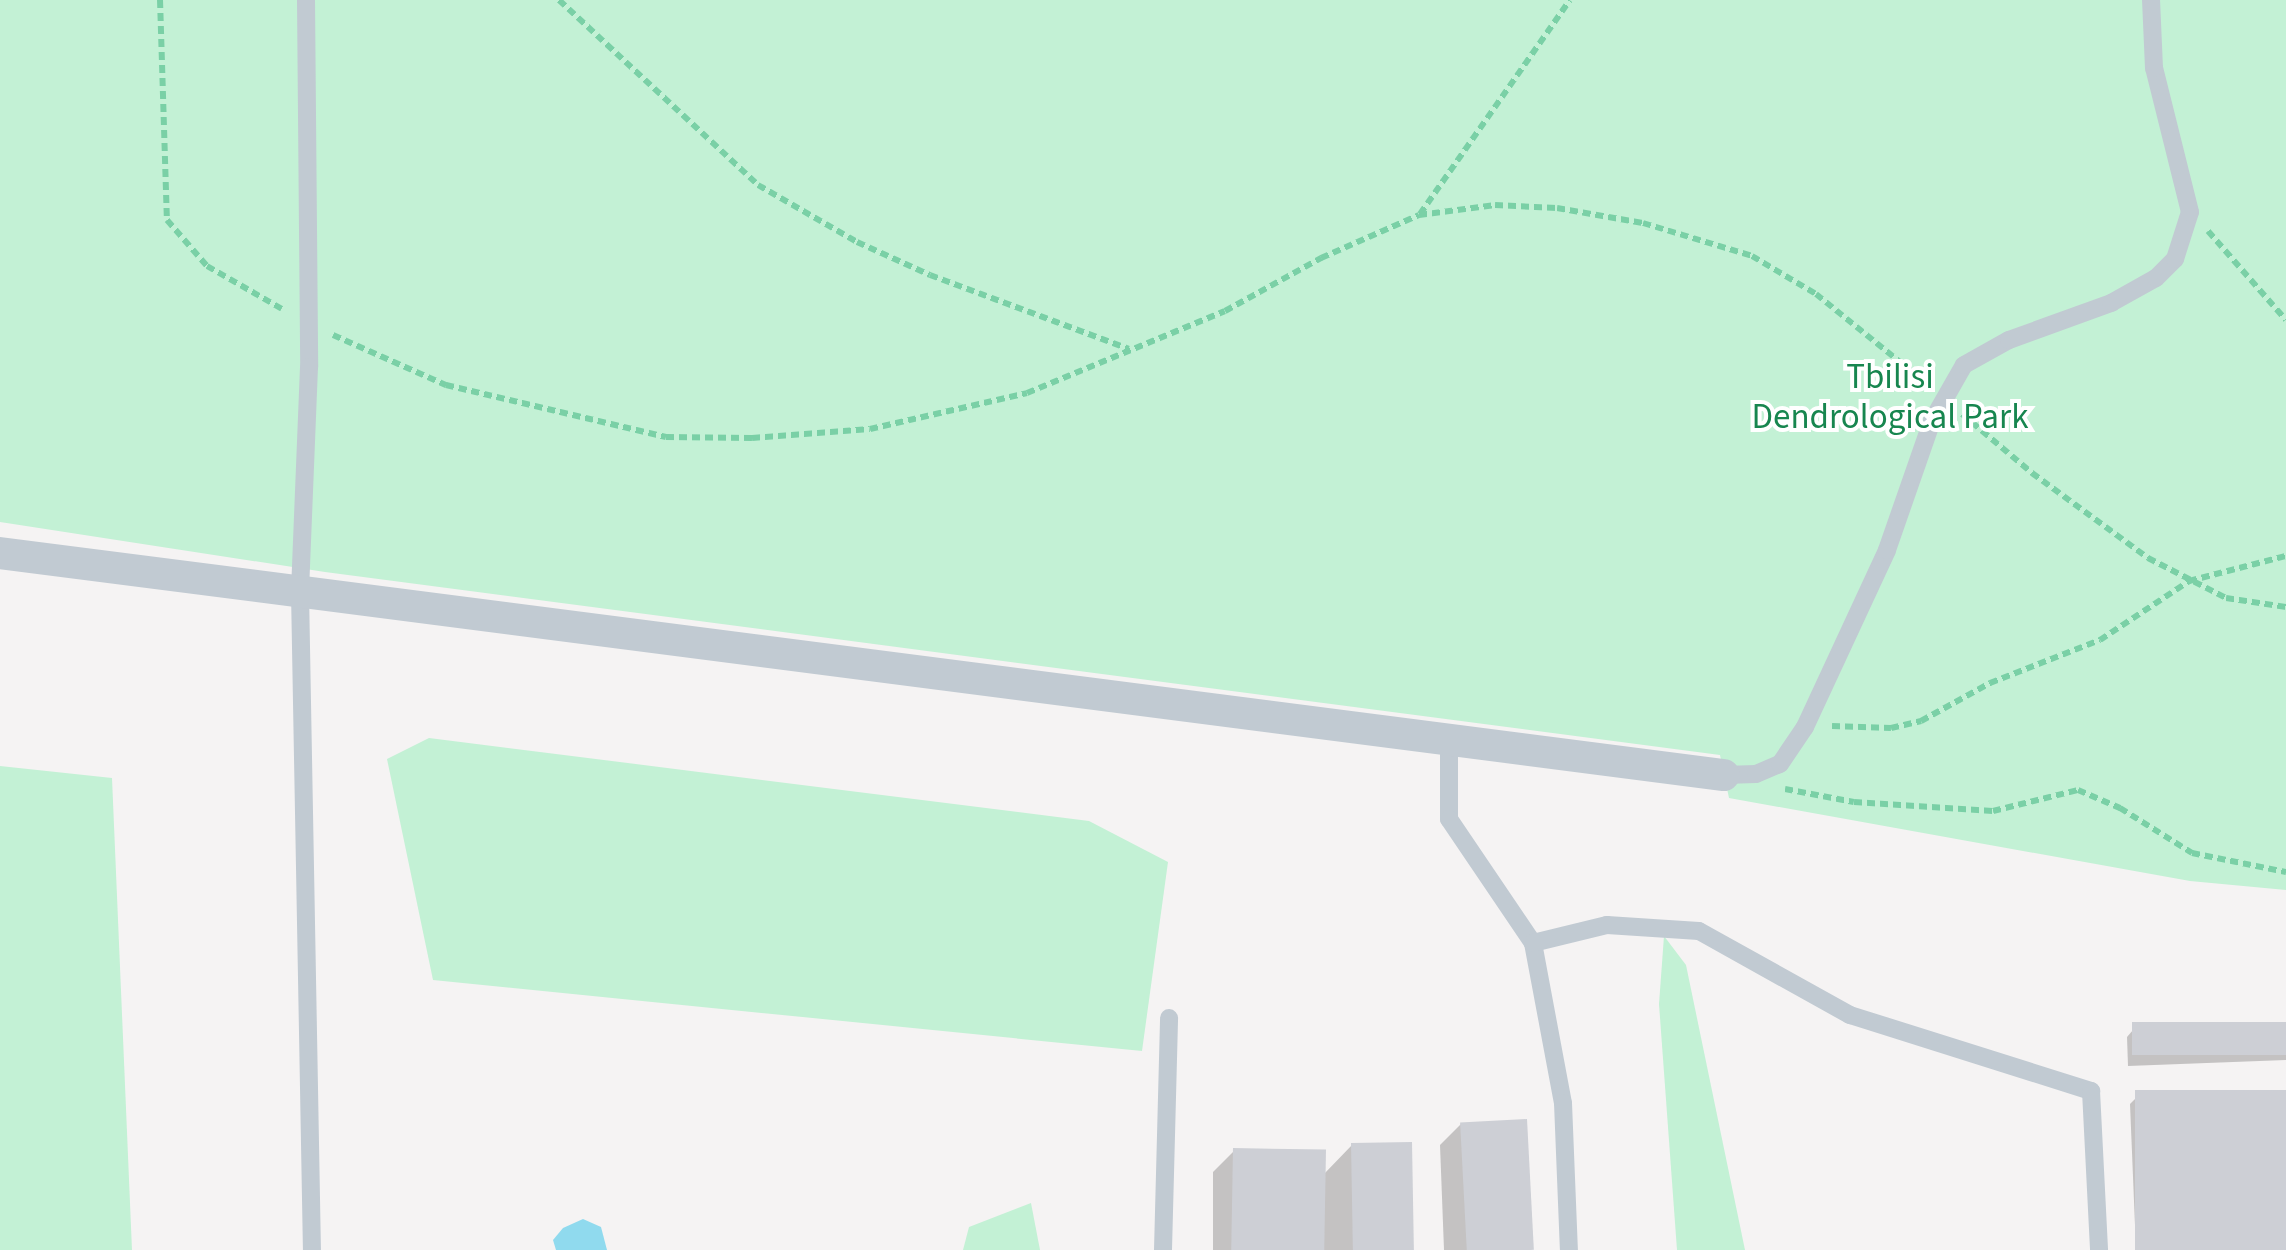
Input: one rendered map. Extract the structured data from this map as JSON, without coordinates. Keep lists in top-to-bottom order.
{
  "parks": ["Tbilisi Dendrological Park"]
}
